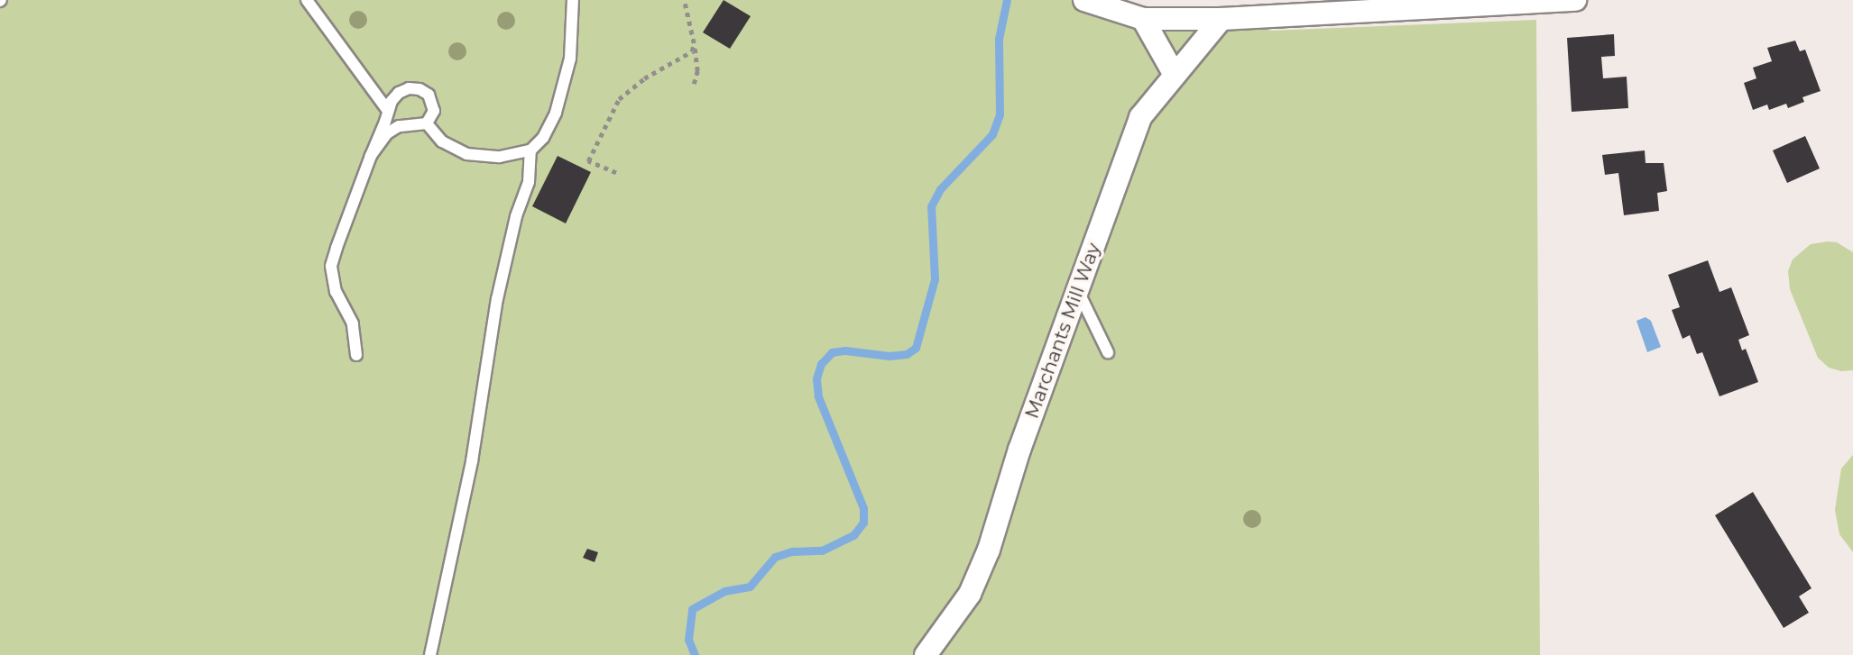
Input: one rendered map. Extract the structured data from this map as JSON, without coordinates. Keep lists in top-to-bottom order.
{
  "streets": {
    "street": ["Marchants Mill Way"]
  }
}
